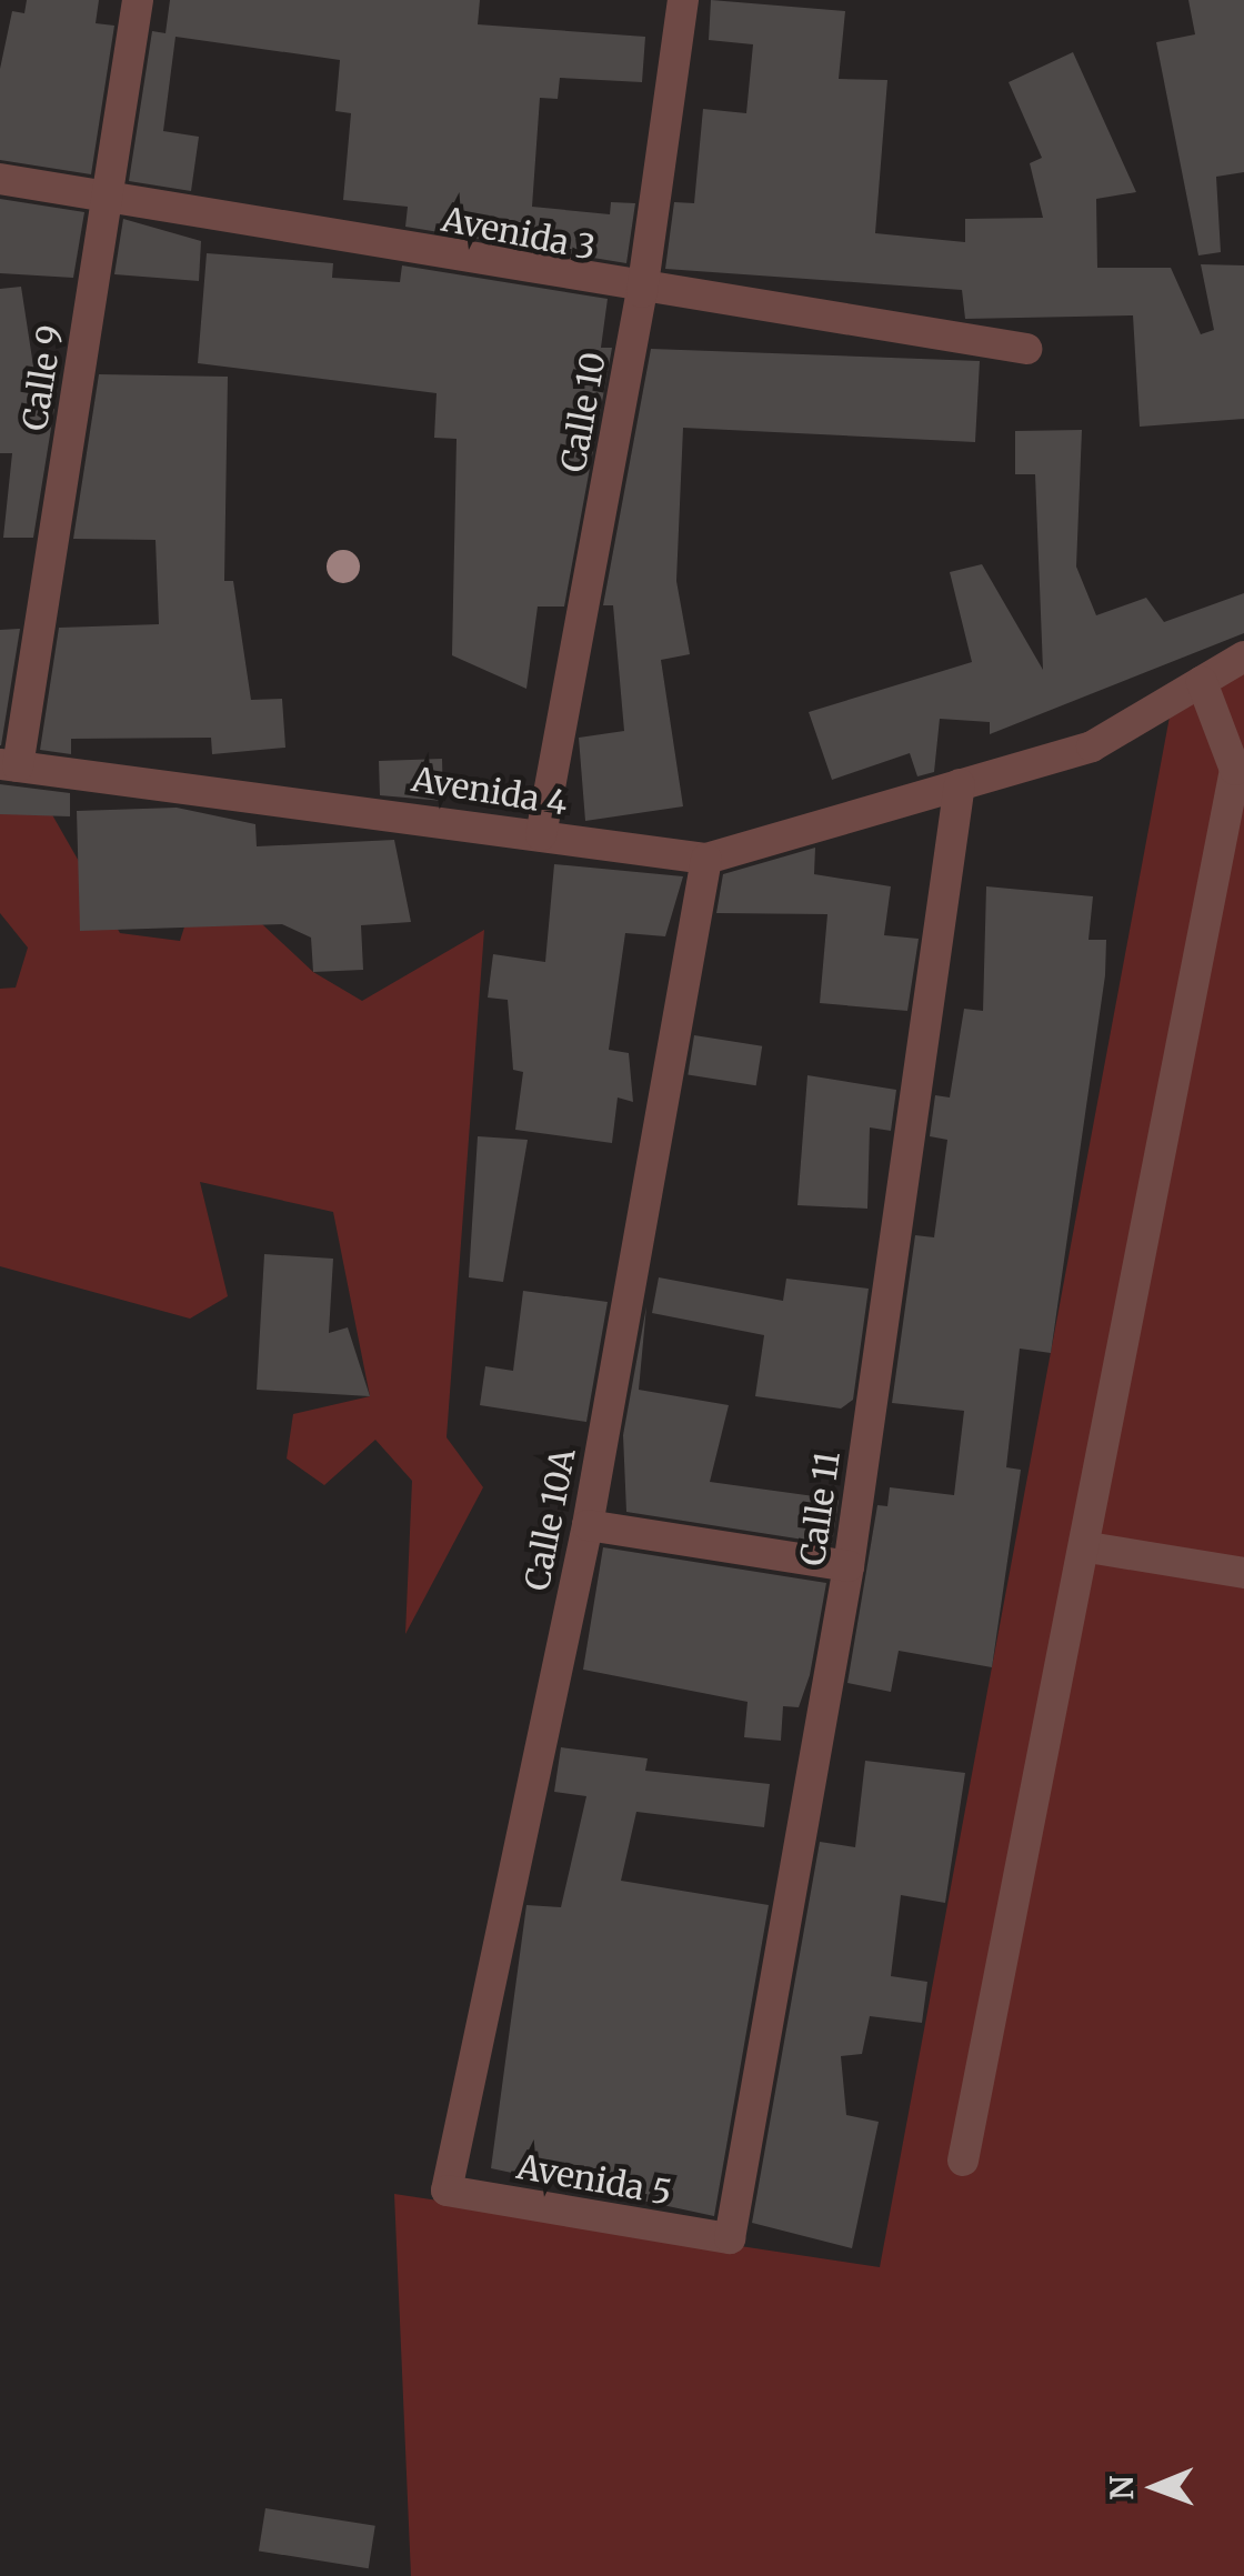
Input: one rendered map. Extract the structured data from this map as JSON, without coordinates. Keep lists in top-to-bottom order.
{
  "streets": {
    "street": [
      "Avenida 3",
      "Calle 9",
      "Calle 10",
      "Avenida 4",
      "Calle 11",
      "Calle 10A",
      "Avenida 5"
    ]
  },
  "crossings": [
    ["Avenida 3", "Calle 9"],
    ["Avenida 3", "Calle 10"],
    ["Calle 9", "Avenida 4"],
    ["Calle 10", "Avenida 4"],
    ["Avenida 4", "Calle 11"],
    ["Avenida 4", "Calle 10A"],
    ["Calle 11", "Avenida 5"],
    ["Calle 10A", "Avenida 5"]
  ],
  "north": "left"
}
